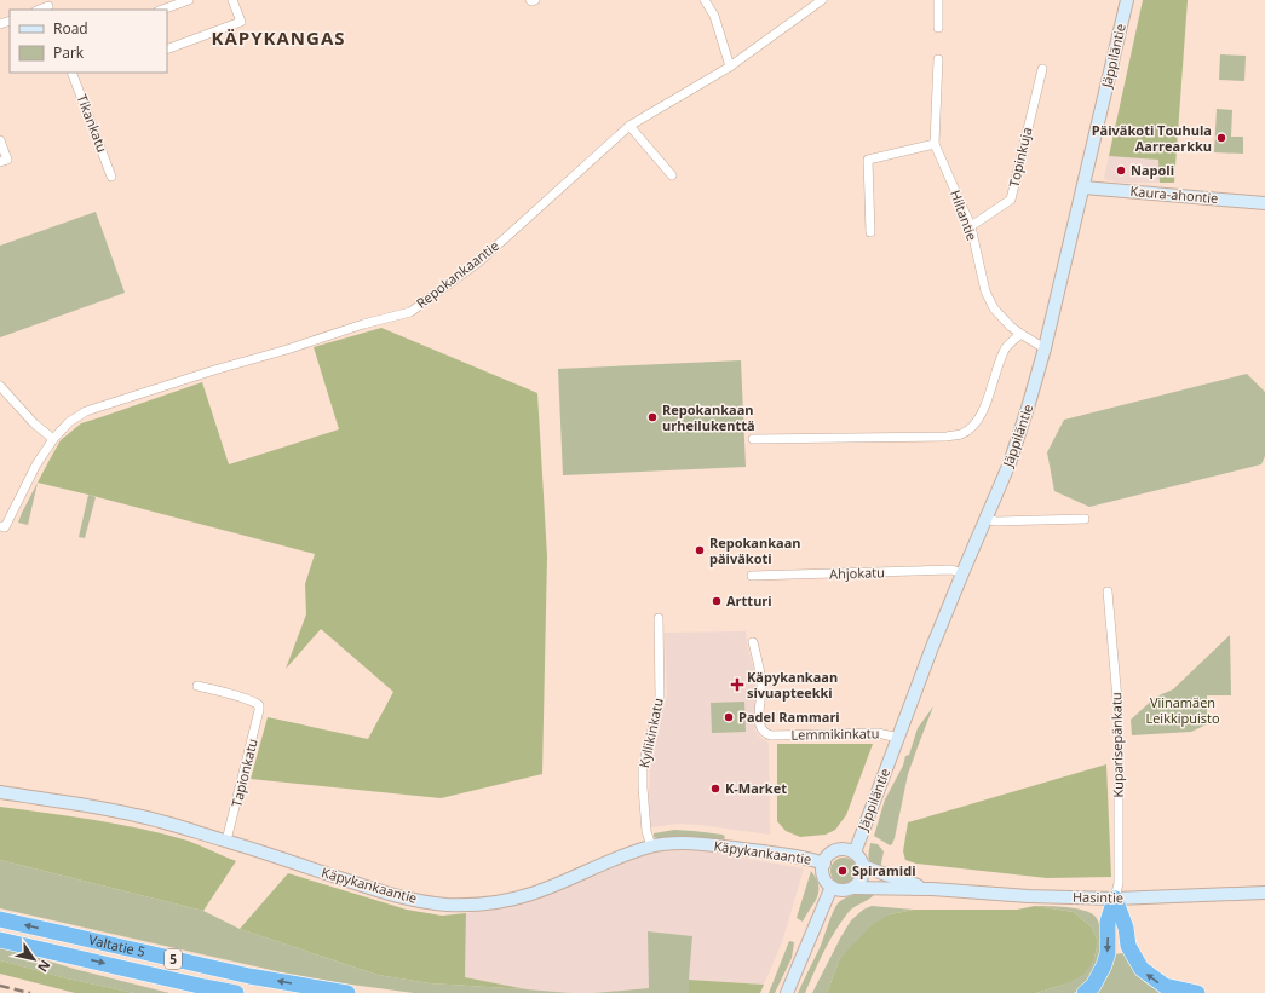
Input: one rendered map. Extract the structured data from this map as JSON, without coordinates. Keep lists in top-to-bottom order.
{
  "streets": {
    "highway": ["Valtatie 5", "5"],
    "main road": [
      "Jäppiläntie",
      "Kaura-ahontie",
      "Käpykankaantie",
      "Hasintie"
    ],
    "street": [
      "Tikankatu",
      "Topinkuja",
      "Hiltantie",
      "Repokankaantie",
      "Ahjokatu",
      "Kyllikinkatu",
      "Lemmikinkatu",
      "Kuparisepänkatu",
      "Tapionkatu"
    ]
  },
  "crossings": [
    ["Jäppiläntie", "Kaura-ahontie"],
    ["Jäppiläntie", "Hiltantie"],
    ["Jäppiläntie", "Ahjokatu"],
    ["Jäppiläntie", "Lemmikinkatu"],
    ["Jäppiläntie", "Käpykankaantie"],
    ["Jäppiläntie", "Hasintie"],
    ["Topinkuja", "Hiltantie"],
    ["Kyllikinkatu", "Käpykankaantie"],
    ["Kuparisepänkatu", "Hasintie"],
    ["Tapionkatu", "Käpykankaantie"],
    ["Käpykankaantie", "Hasintie"]
  ],
  "districts": ["KÄPYKANGAS"],
  "parks": ["Viinamäen Leikkipuisto"],
  "places": {
    "other": [
      "Päiväkoti Touhula Aarrearkku",
      "Napoli",
      "Repokankaan urheilukenttä",
      "Repokankaan päiväkoti",
      "Artturi",
      "Padel Rammari",
      "K-Market",
      "Spiramidi"
    ],
    "health": ["Käpykankaan sivuapteekki"]
  },
  "legend": ["Road", "Park"],
  "north": "bottom right"
}
